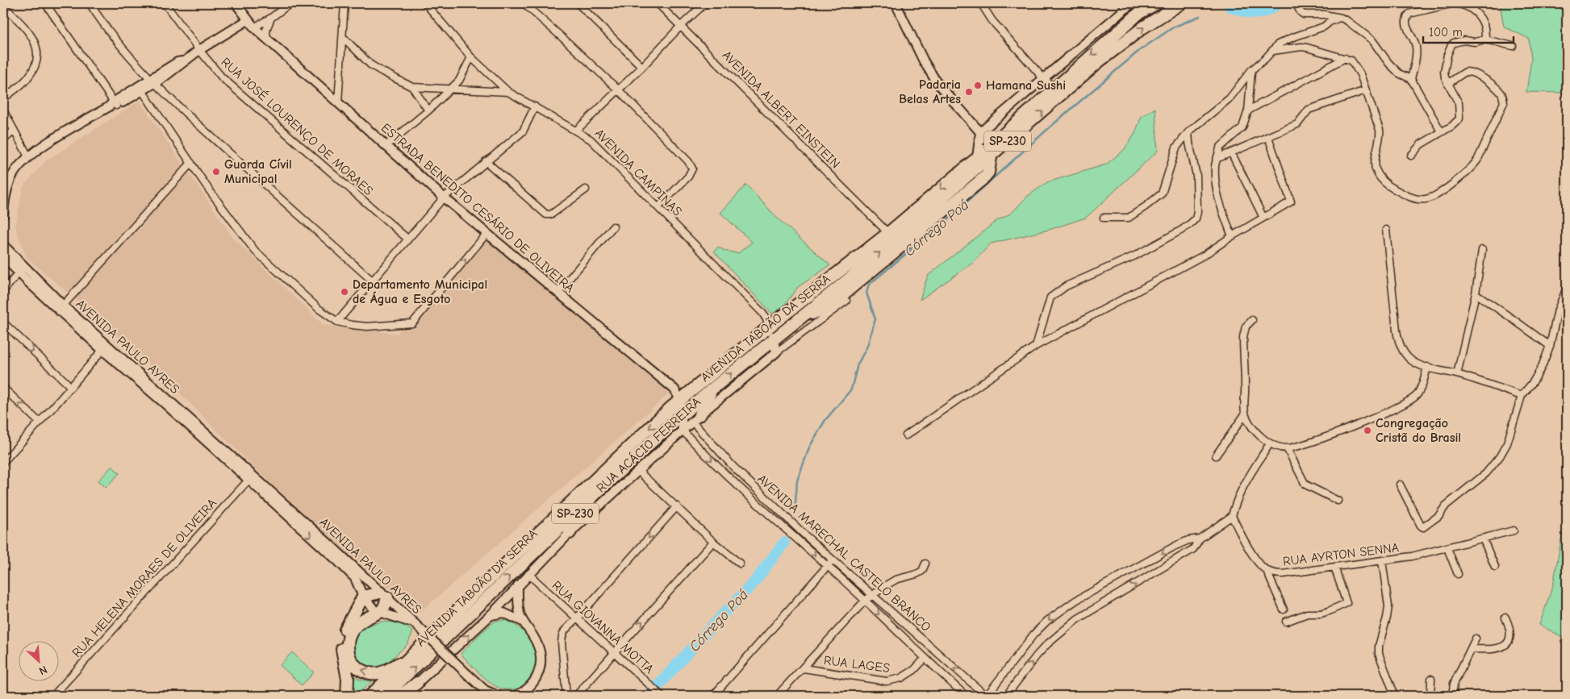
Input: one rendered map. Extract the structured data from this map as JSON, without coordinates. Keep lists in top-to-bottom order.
{
  "streets": {
    "highway": ["SP-230", "AVENIDA TABOÃO DA SERRA"],
    "main road": ["ESTRADA BENEDITO CESÁRIO DE OLIVEIRA", "AVENIDA PAULO AYRES", "RUA ACÁCIO FERREIRA"],
    "street": [
      "AVENIDA ALBERT EINSTEIN",
      "RUA JOSÉ LOURENÇO DE MORAES",
      "AVENIDA CAMPINAS",
      "AVENIDA MARECHAL CASTELO BRANCO",
      "RUA AYRTON SENNA",
      "RUA HELENA MORAES DE OLIVEIRA",
      "RUA GIOVANNA MOTTA",
      "RUA LAGES"
    ]
  },
  "crossings": [
    ["AVENIDA ALBERT EINSTEIN", "AVENIDA TABOÃO DA SERRA"],
    ["AVENIDA CAMPINAS", "AVENIDA TABOÃO DA SERRA"],
    ["ESTRADA BENEDITO CESÁRIO DE OLIVEIRA", "AVENIDA TABOÃO DA SERRA"],
    ["AVENIDA PAULO AYRES", "RUA HELENA MORAES DE OLIVEIRA"],
    ["RUA ACÁCIO FERREIRA", "AVENIDA MARECHAL CASTELO BRANCO"],
    ["RUA ACÁCIO FERREIRA", "RUA GIOVANNA MOTTA"],
    ["AVENIDA MARECHAL CASTELO BRANCO", "RUA LAGES"]
  ],
  "water": ["Córrego Poá"],
  "places": [
    "Hamana Sushi",
    "Padaria Belas Artes",
    "Guarda Cívil Municipal",
    "Departamento Municipal de Água e Esgoto",
    "Congregação Cristã do Brasil"
  ],
  "scale_bar": "100 m",
  "north": "bottom right"
}
